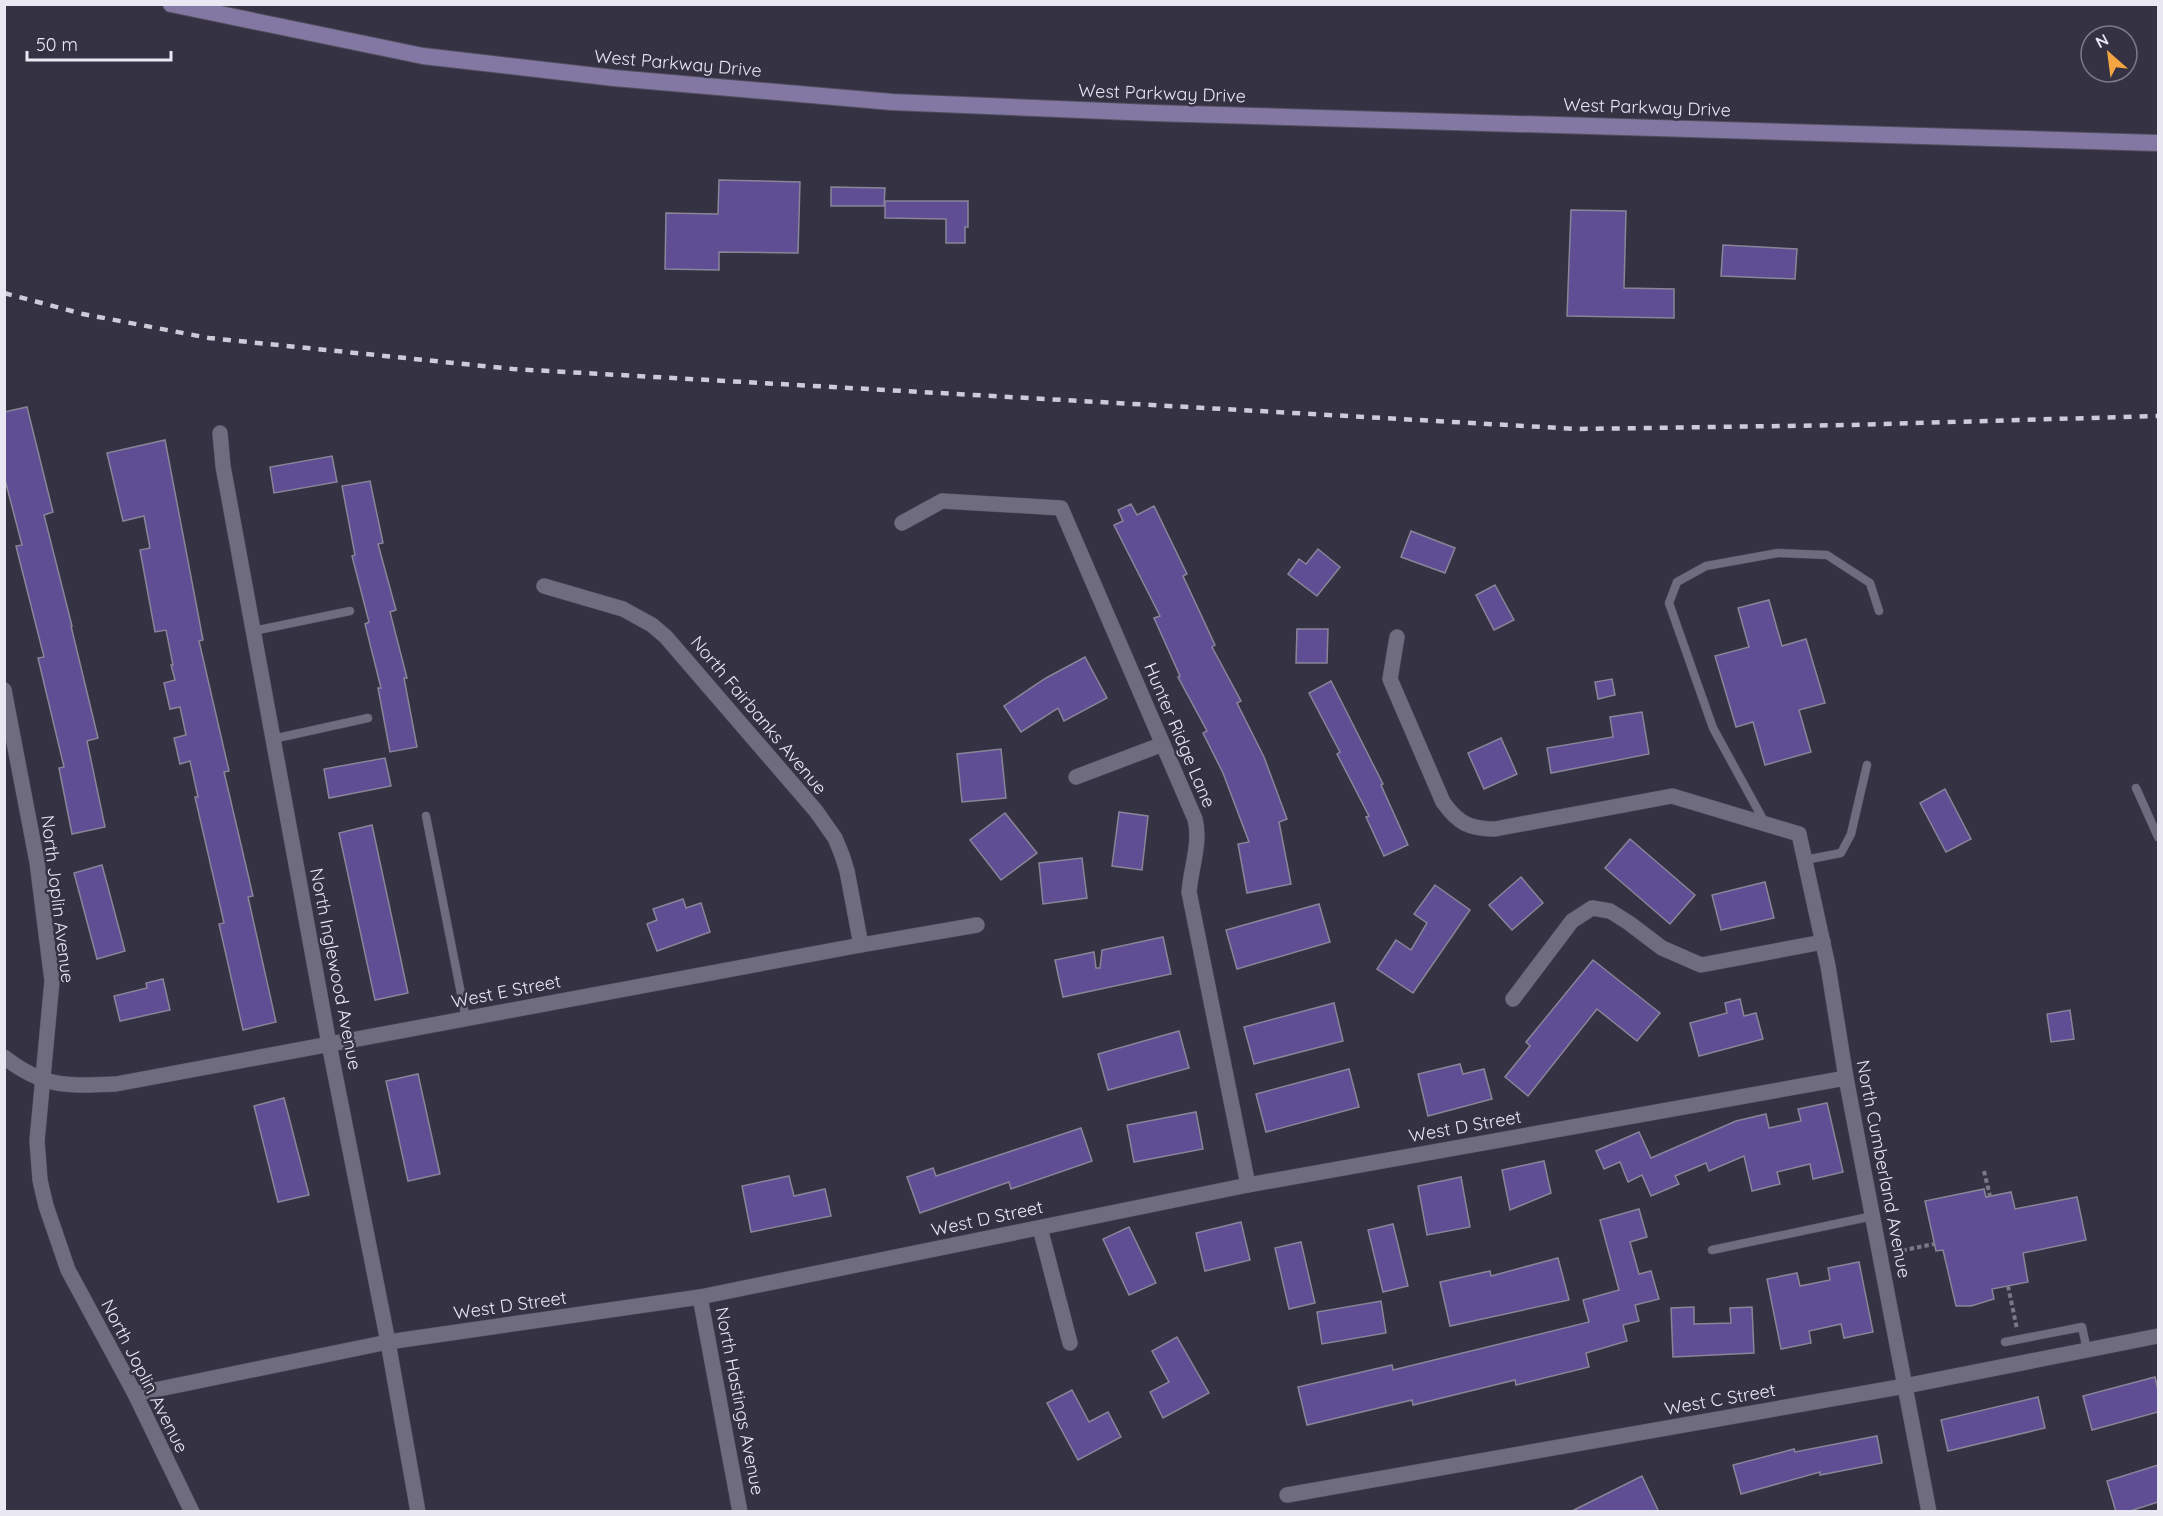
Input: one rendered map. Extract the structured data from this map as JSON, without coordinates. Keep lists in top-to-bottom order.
{
  "streets": {
    "main road": ["West Parkway Drive"],
    "street": [
      "North Fairbanks Avenue",
      "Hunter Ridge Lane",
      "North Joplin Avenue",
      "North Inglewood Avenue",
      "West E Street",
      "West D Street",
      "North Cumberland Avenue",
      "West C Street",
      "North Hastings Avenue"
    ]
  },
  "crossings": [
    ["North Fairbanks Avenue", "West E Street"],
    ["Hunter Ridge Lane", "West D Street"],
    ["North Joplin Avenue", "West E Street"],
    ["North Joplin Avenue", "West D Street"],
    ["North Inglewood Avenue", "West E Street"],
    ["North Inglewood Avenue", "West D Street"],
    ["West D Street", "North Cumberland Avenue"],
    ["West D Street", "North Hastings Avenue"],
    ["North Cumberland Avenue", "West C Street"]
  ],
  "scale_bar": "50 m",
  "north": "top left"
}
